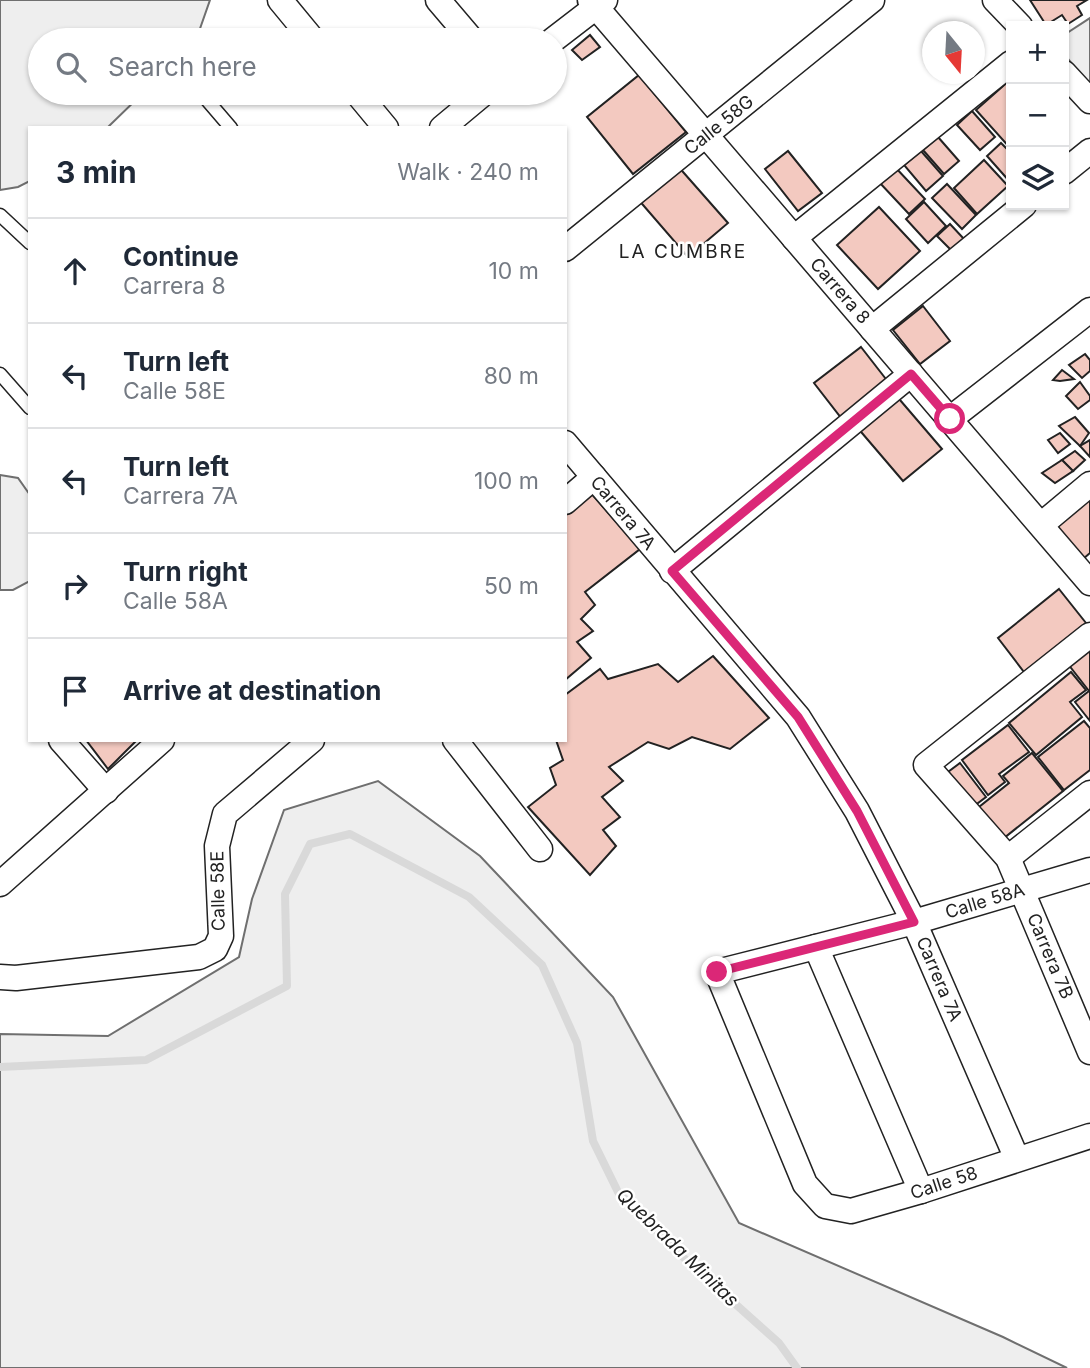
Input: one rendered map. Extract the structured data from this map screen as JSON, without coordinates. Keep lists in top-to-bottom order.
{
  "streets": {
    "street": [
      "Calle 58G",
      "Carrera 8",
      "Carrera 7A",
      "Calle 58E",
      "Calle 58A",
      "Carrera 7B",
      "Calle 58"
    ]
  },
  "crossings": [
    ["Calle 58G", "Carrera 8"],
    ["Carrera 7A", "Calle 58A"],
    ["Carrera 7A", "Calle 58"],
    ["Calle 58A", "Carrera 7B"],
    ["Calle 58A", "Calle 58"]
  ],
  "districts": ["LA CUMBRE"],
  "water": ["Quebrada Minitas"],
  "north": "bottom",
  "page": {
    "map_buttons": ["+", "−"],
    "search": "Search here",
    "heading": ["3 min", "Walk · 240 m"],
    "list": [
      ["Continue", "Carrera 8", "10 m"],
      ["Turn left", "Calle 58E", "80 m"],
      ["Turn left", "Carrera 7A", "100 m"],
      ["Turn right", "Calle 58A", "50 m"],
      "Arrive at destination"
    ]
  }
}
